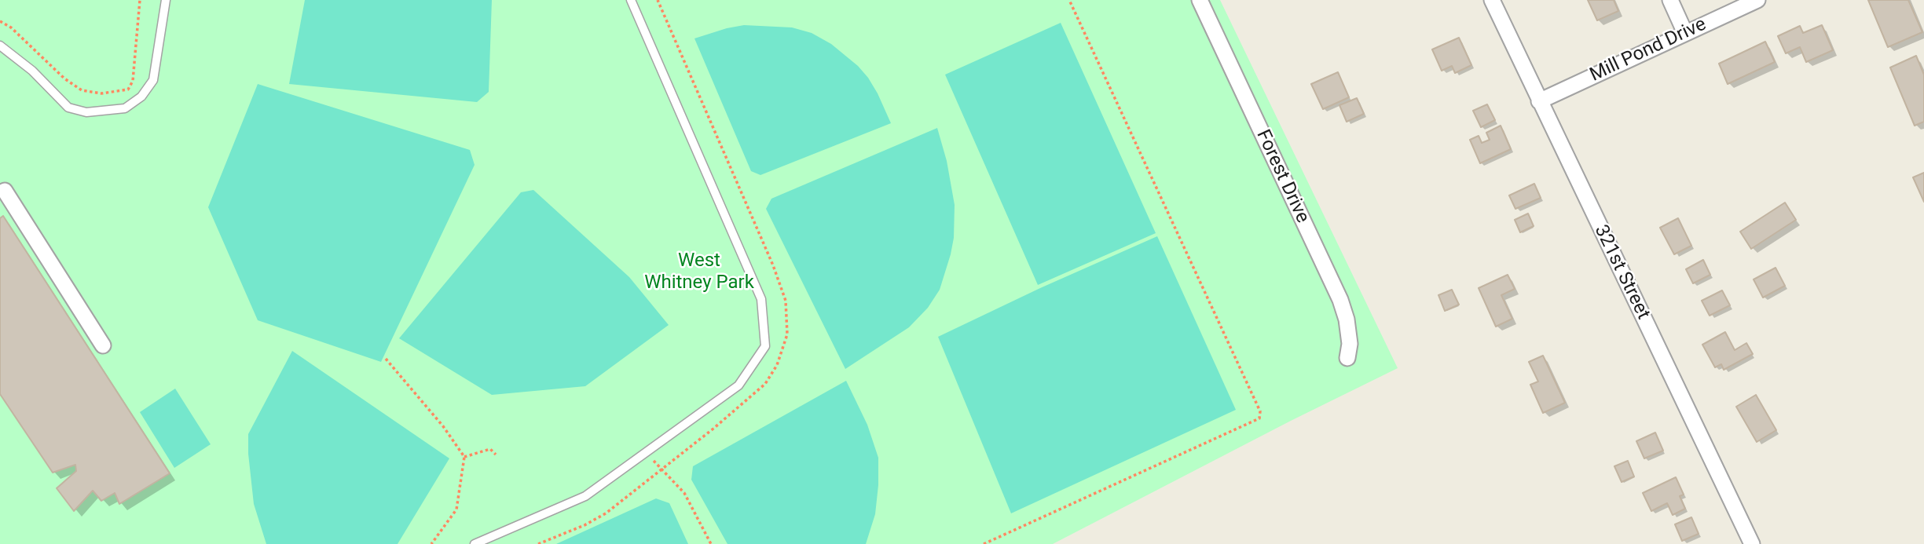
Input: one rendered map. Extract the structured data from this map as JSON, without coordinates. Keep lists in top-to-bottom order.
{
  "streets": {
    "street": ["Mill Pond Drive", "Forest Drive", "321st Street"]
  },
  "crossings": [
    ["Mill Pond Drive", "321st Street"]
  ],
  "parks": ["West Whitney Park"]
}
